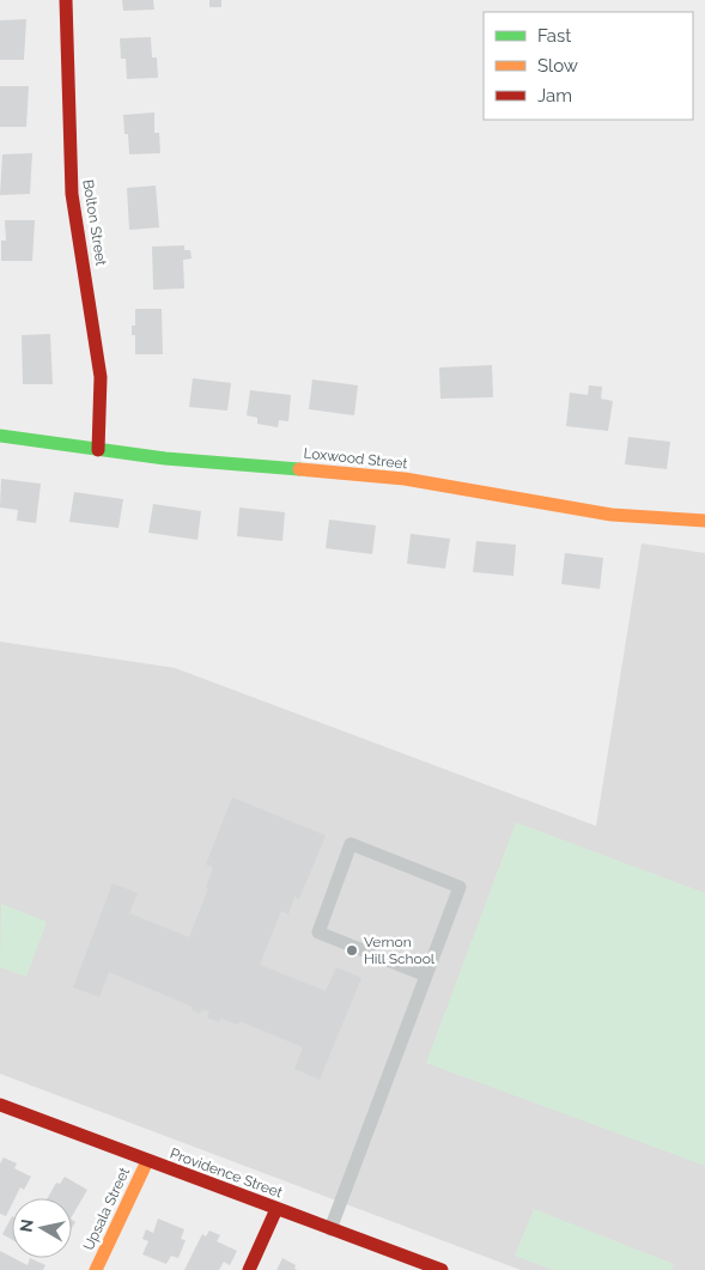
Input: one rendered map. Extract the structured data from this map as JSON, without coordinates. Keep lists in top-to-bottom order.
{
  "streets": {
    "street": [
      "Bolton Street",
      "Loxwood Street",
      "Providence Street",
      "Upsala Street"
    ]
  },
  "crossings": [
    ["Bolton Street", "Loxwood Street"],
    ["Providence Street", "Upsala Street"]
  ],
  "places": ["Vernon Hill School"],
  "legend": ["Fast", "Slow", "Jam"],
  "north": "left"
}
